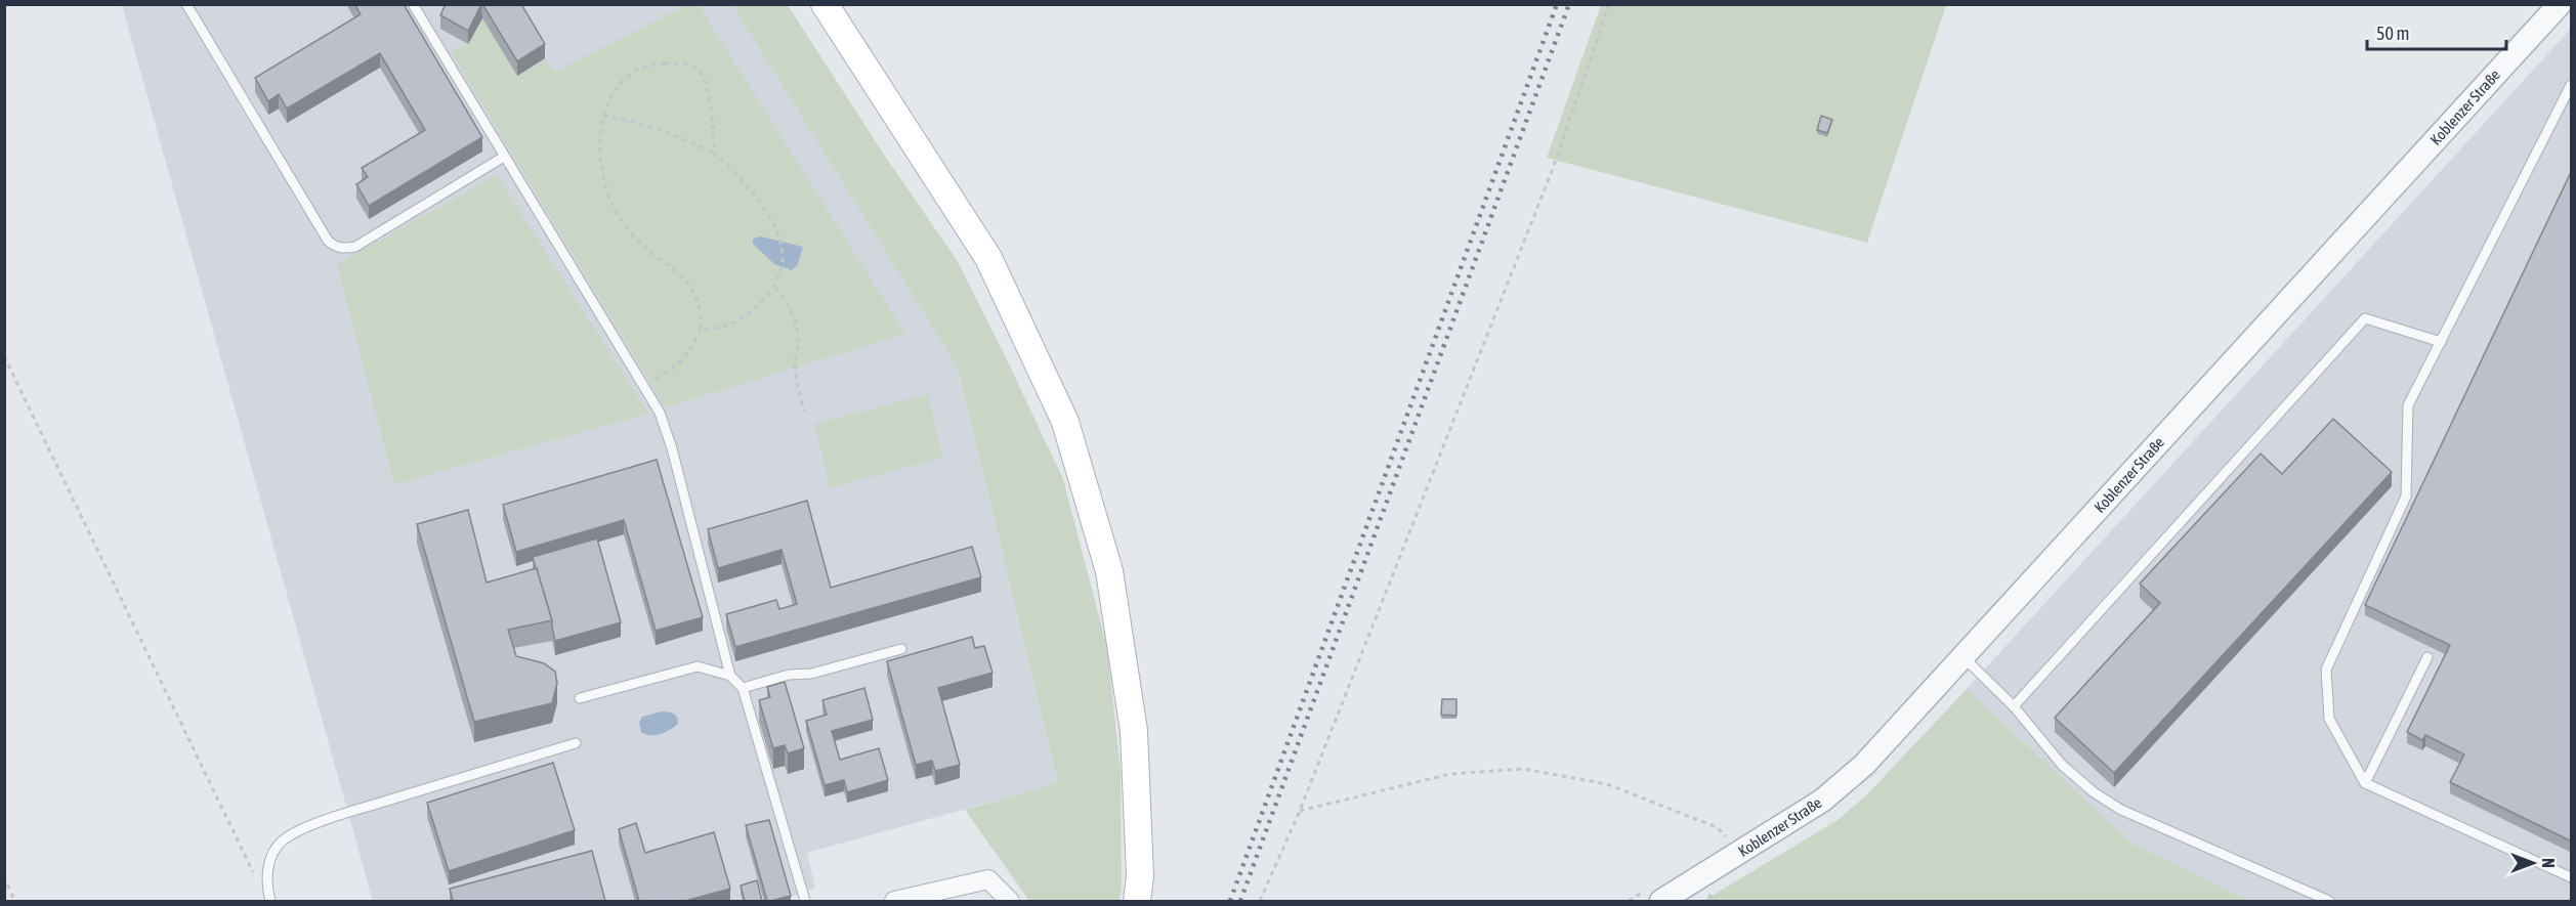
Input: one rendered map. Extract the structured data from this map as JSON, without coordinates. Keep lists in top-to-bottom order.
{
  "streets": {
    "street": ["Koblenzer Straße"]
  },
  "scale_bar": "50 m",
  "north": "right"
}
